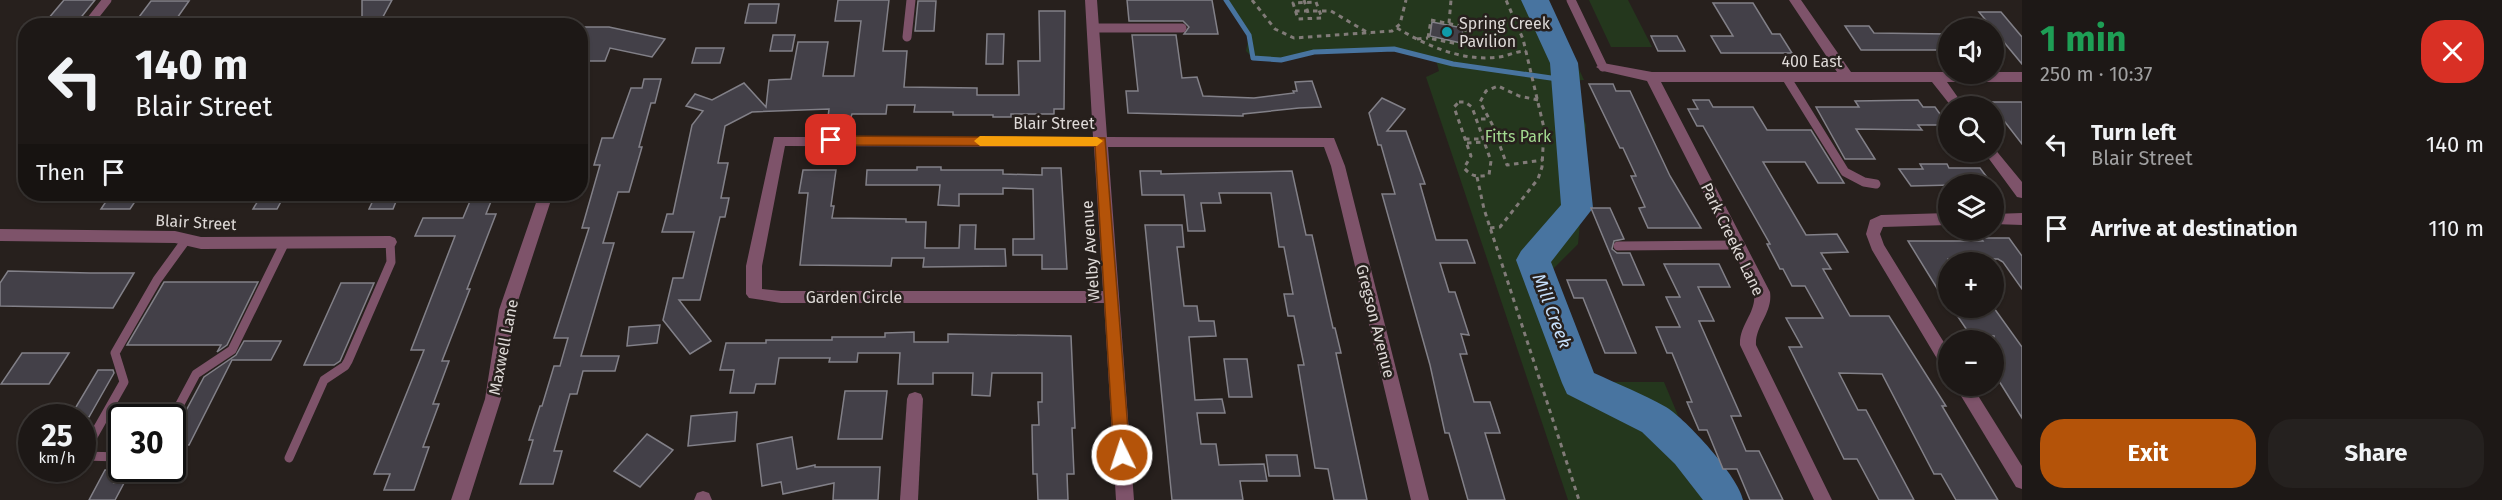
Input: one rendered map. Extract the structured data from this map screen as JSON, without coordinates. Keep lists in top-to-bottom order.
{
  "streets": {
    "street": [
      "400 East",
      "Blair Street",
      "Park Creeke Lane",
      "Welby Avenue",
      "Garden Circle",
      "Gregson Avenue",
      "Maxwell Lane"
    ]
  },
  "crossings": [
    ["400 East", "Park Creeke Lane"],
    ["Blair Street", "Welby Avenue"],
    ["Blair Street", "Garden Circle"],
    ["Blair Street", "Gregson Avenue"],
    ["Welby Avenue", "Garden Circle"]
  ],
  "water": ["Mill Creek"],
  "parks": ["Fitts Park"],
  "places": ["Spring Creek Pavilion"],
  "page": {
    "heading": ["1 min", "250 m · 10:37"],
    "map_buttons": ["+", "−"],
    "turn": ["140 m", "Blair Street"],
    "list": [
      {
        "name": "Turn left",
        "note": "Blair Street",
        "value": "140 m"
      },
      {
        "name": "Arrive at destination",
        "value": "110 m"
      }
    ],
    "then": "Then",
    "speed": "25 km/h",
    "limit": "30",
    "buttons": ["Exit", "Share"]
  }
}
